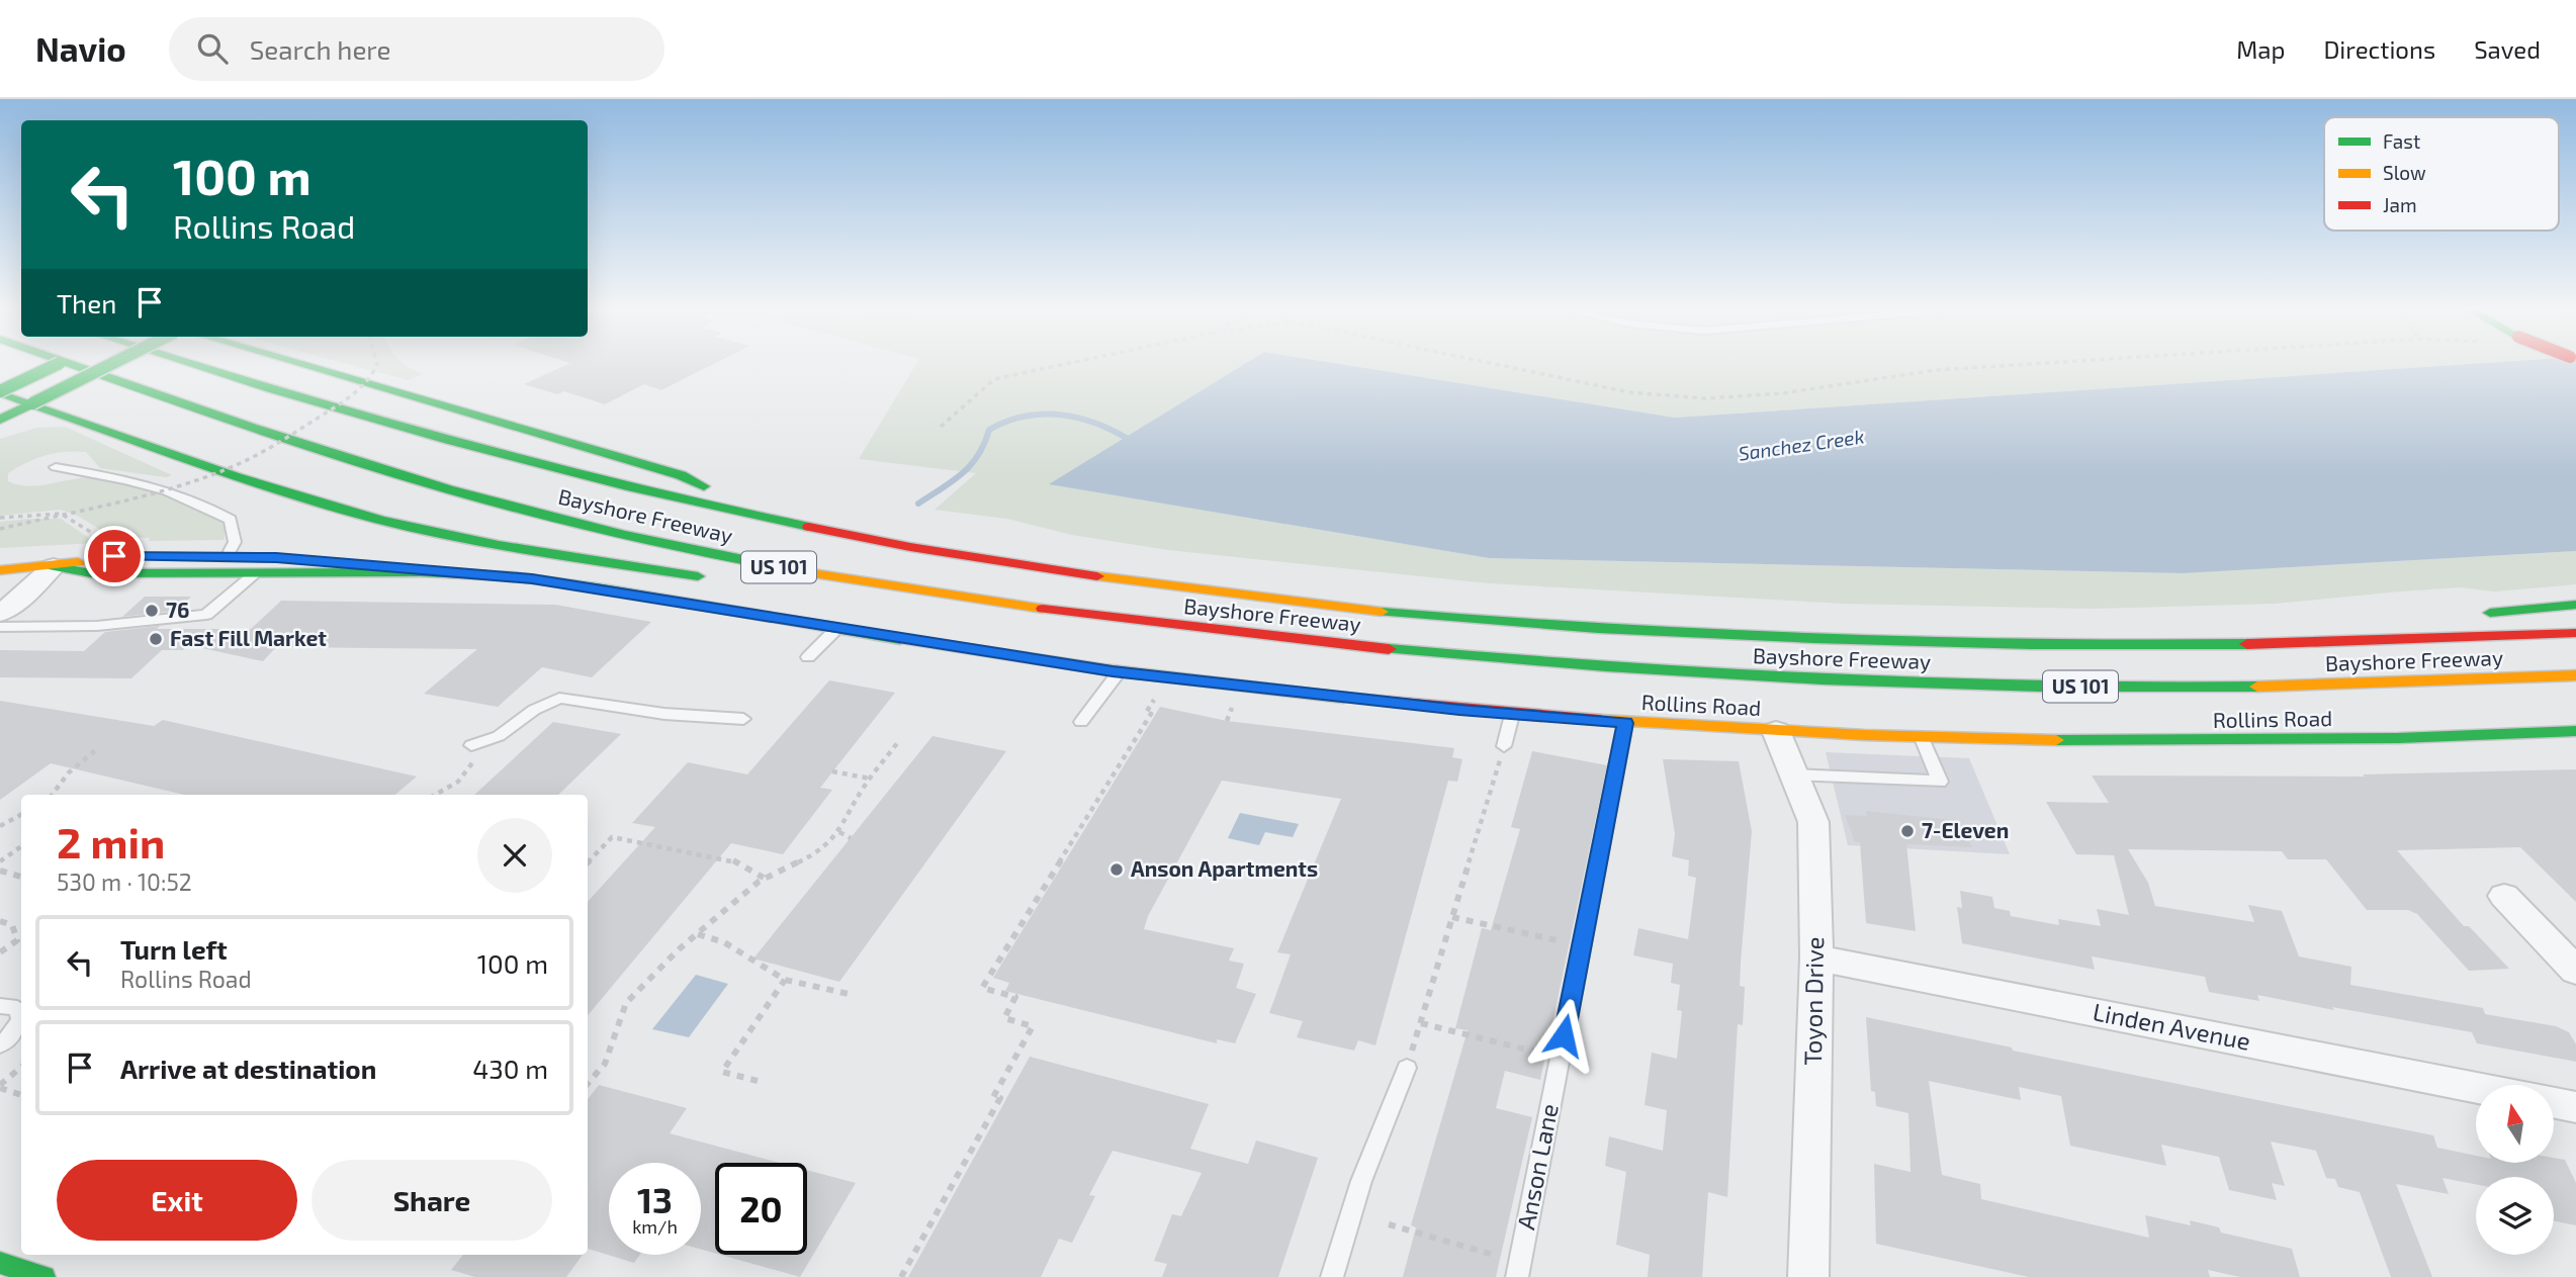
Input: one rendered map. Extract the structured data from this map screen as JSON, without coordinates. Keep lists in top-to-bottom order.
{
  "streets": {
    "main road": ["Bayshore Freeway", "US 101", "Rollins Road"],
    "street": ["Toyon Drive", "Linden Avenue"],
    "lane": ["Anson Lane"]
  },
  "crossings": [
    ["Rollins Road", "Toyon Drive"],
    ["Rollins Road", "Anson Lane"],
    ["Toyon Drive", "Linden Avenue"]
  ],
  "water": ["Sanchez Creek"],
  "places": [
    "76",
    "Fast Fill Market",
    "7-Eleven",
    "Anson Apartments"
  ],
  "legend": ["Fast", "Slow", "Jam"],
  "north": "top",
  "page": {
    "header": "Navio",
    "search": "Search here",
    "nav": ["Map", "Directions", "Saved"],
    "turn": ["100 m", "Rollins Road"],
    "then": "Then",
    "heading": ["2 min", "530 m · 10:52"],
    "list": [
      {
        "name": "Turn left",
        "note": "Rollins Road",
        "value": "100 m"
      },
      {
        "name": "Arrive at destination",
        "value": "430 m"
      }
    ],
    "buttons": ["Exit", "Share"],
    "speed": "13 km/h",
    "limit": "20"
  }
}
